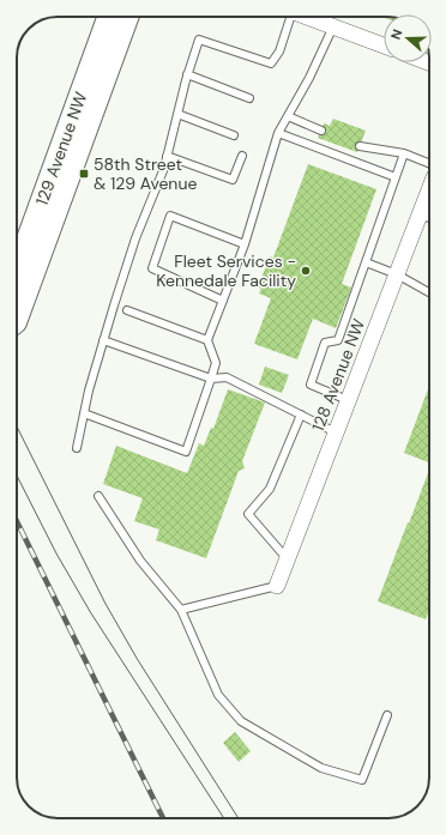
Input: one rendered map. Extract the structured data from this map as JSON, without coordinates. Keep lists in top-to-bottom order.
{
  "streets": {
    "street": ["129 Avenue NW", "128 Avenue NW"]
  },
  "places": {
    "transit": ["58th Street & 129 Avenue"],
    "other": ["Fleet Services - Kennedale Facility"]
  },
  "north": "left"
}
